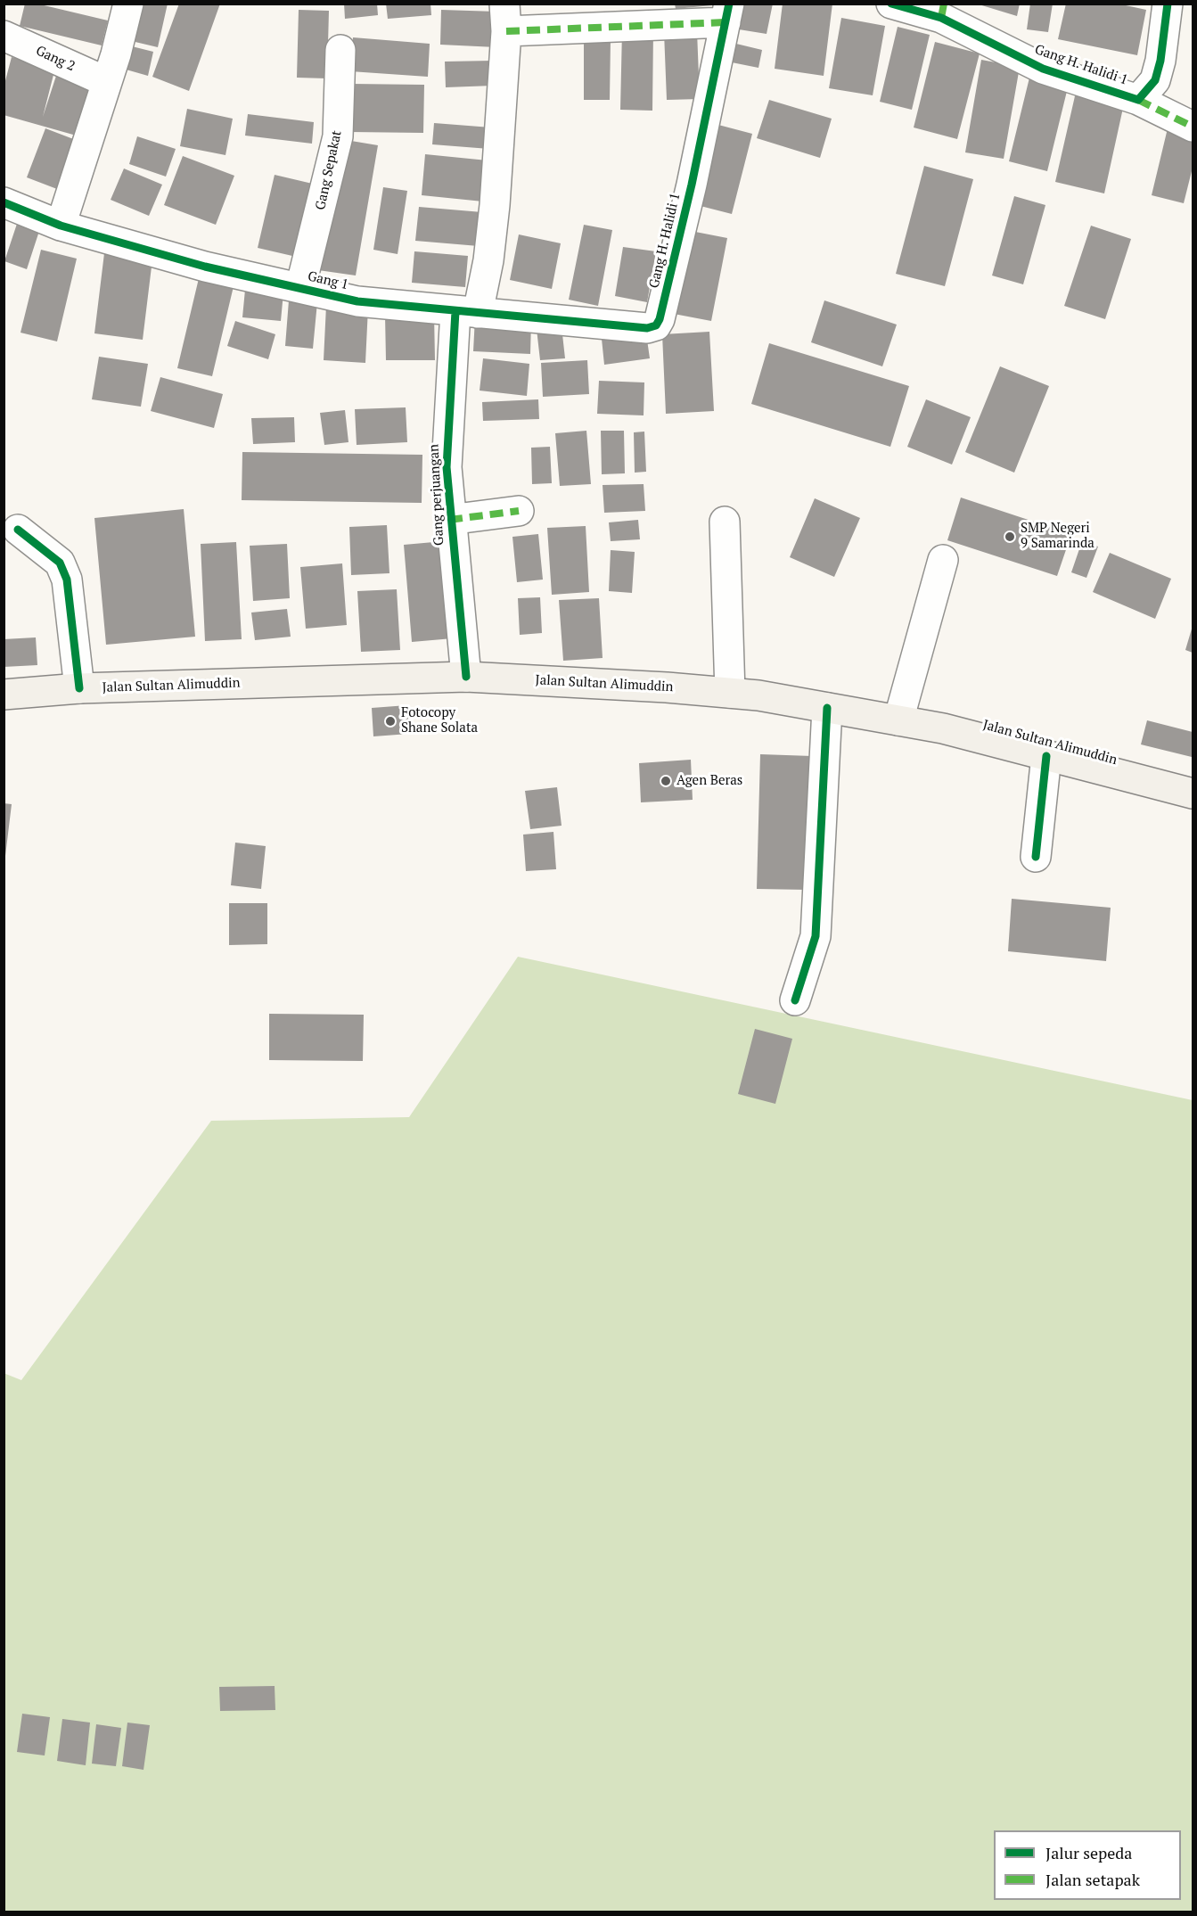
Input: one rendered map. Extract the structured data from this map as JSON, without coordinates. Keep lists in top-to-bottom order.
{
  "streets": {
    "main road": ["Jalan Sultan Alimuddin"],
    "street": [
      "Gang 2",
      "Gang H. Halidi 1",
      "Gang Sepakat",
      "Gang 1",
      "Gang perjuangan"
    ]
  },
  "crossings": [
    ["Gang H. Halidi 1", "Gang 1"],
    ["Gang Sepakat", "Gang 1"],
    ["Gang 1", "Gang perjuangan"],
    ["Gang perjuangan", "Jalan Sultan Alimuddin"]
  ],
  "places": ["SMP Negeri 9 Samarinda", "Fotocopy Shane Solata", "Agen Beras"],
  "legend": ["Jalur sepeda", "Jalan setapak"]
}
